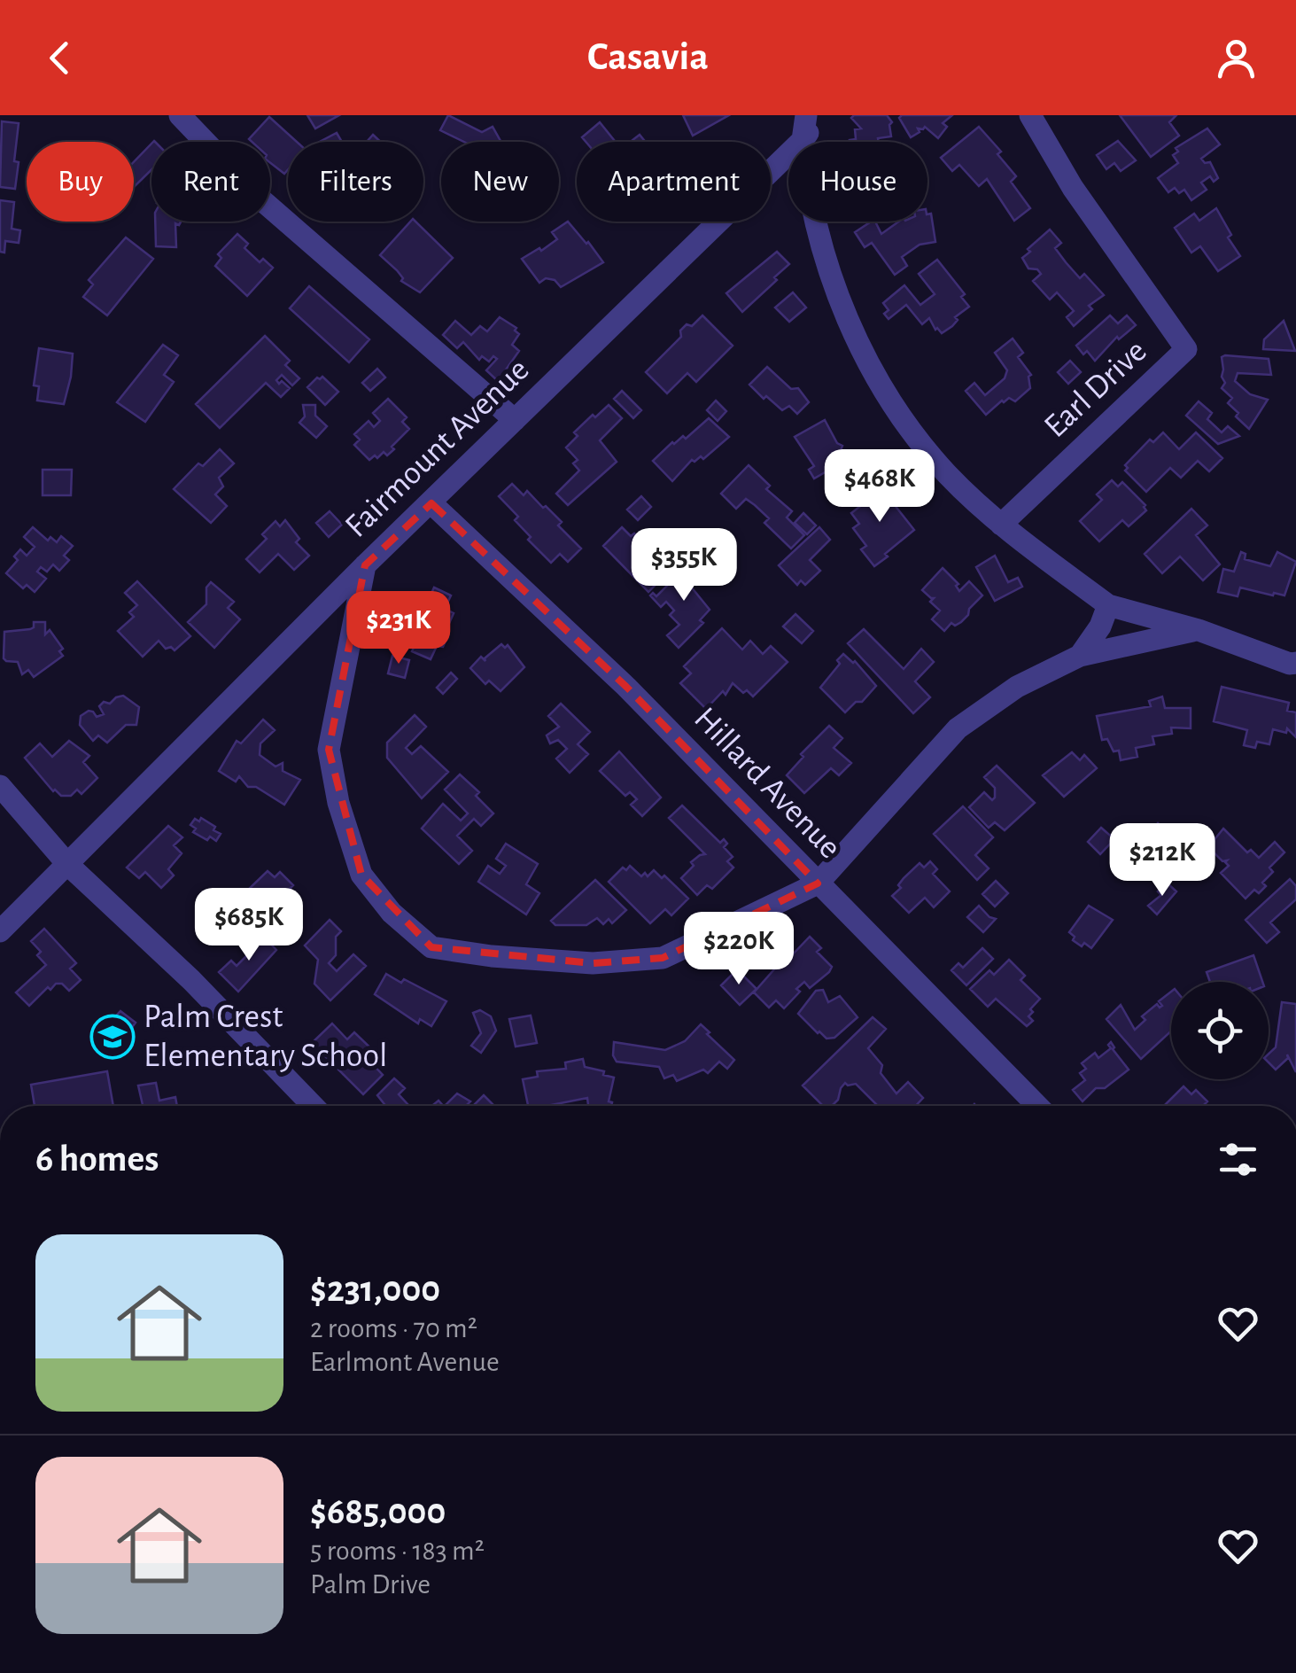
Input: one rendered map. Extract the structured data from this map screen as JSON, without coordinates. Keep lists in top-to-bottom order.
{
  "streets": {
    "street": ["Earl Drive", "Fairmount Avenue", "Hillard Avenue"]
  },
  "crossings": [
    ["Fairmount Avenue", "Hillard Avenue"]
  ],
  "places": {
    "school or university": ["Palm Crest Elementary School"]
  },
  "page": {
    "header": "Casavia",
    "chip": [
      "Buy",
      "Rent",
      "Filters",
      "New",
      "Apartment",
      "House"
    ],
    "price": [
      "$468K",
      "$355K",
      "$231K",
      "$212K",
      "$685K",
      "$220K"
    ],
    "heading": "6 homes",
    "list": [
      {
        "name": "$231,000",
        "note": "2 rooms · 70 m² · Earlmont Avenue"
      },
      {
        "name": "$685,000",
        "note": "5 rooms · 183 m² · Palm Drive"
      }
    ]
  }
}
